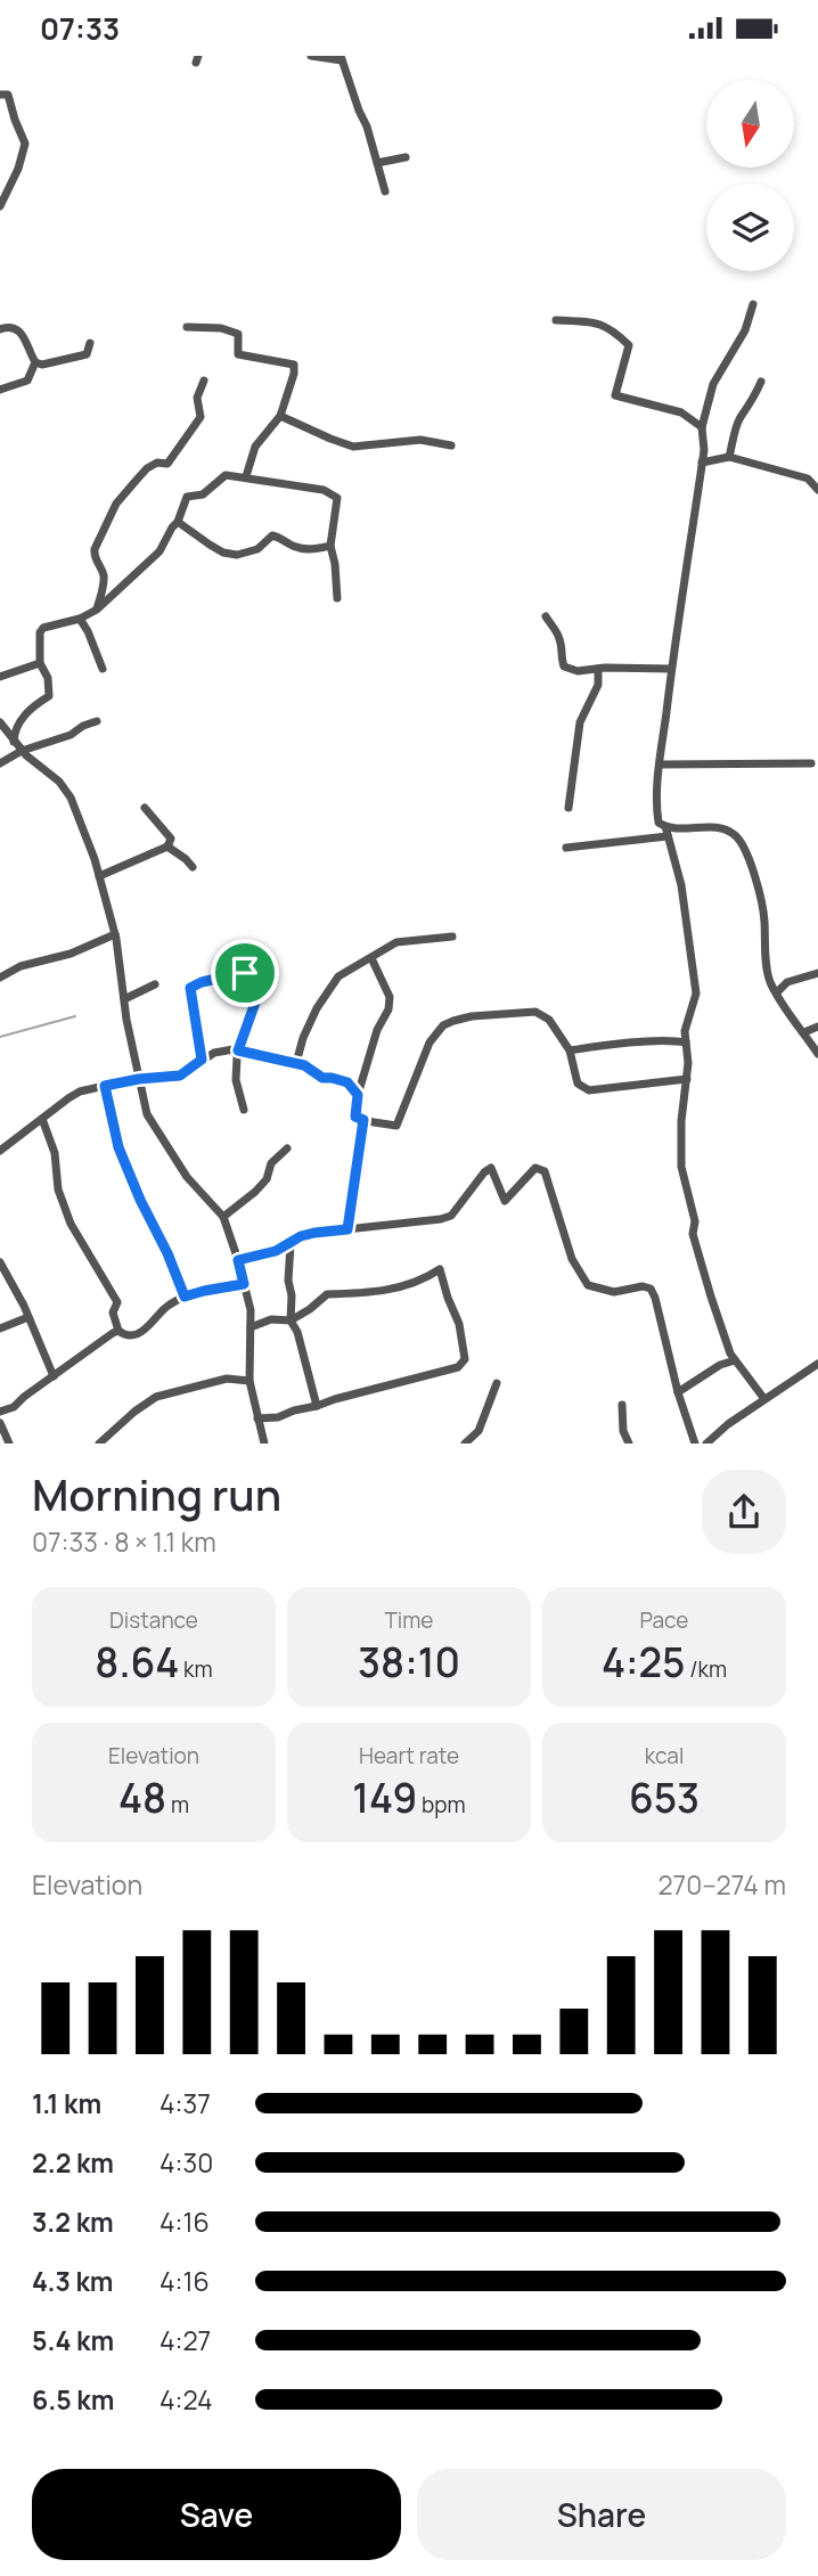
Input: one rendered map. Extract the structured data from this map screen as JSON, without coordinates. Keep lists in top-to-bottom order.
{
  "north": "bottom",
  "page": {
    "status": "07:33",
    "heading": ["Morning run", "07:33 · 8 × 1.1 km"],
    "stats": [
      ["Distance", "8.64 km"],
      ["Time", "38:10"],
      ["Pace", "4:25 /km"],
      ["Elevation", "48 m"],
      ["Heart rate", "149 bpm"],
      ["kcal", "653"]
    ],
    "chart": ["Elevation", "270–274 m"],
    "list": [
      {
        "name": "1.1 km",
        "note": "4:37"
      },
      {
        "name": "2.2 km",
        "note": "4:30"
      },
      {
        "name": "3.2 km",
        "note": "4:16"
      },
      {
        "name": "4.3 km",
        "note": "4:16"
      },
      {
        "name": "5.4 km",
        "note": "4:27"
      },
      {
        "name": "6.5 km",
        "note": "4:24"
      }
    ],
    "buttons": ["Save", "Share"]
  }
}
